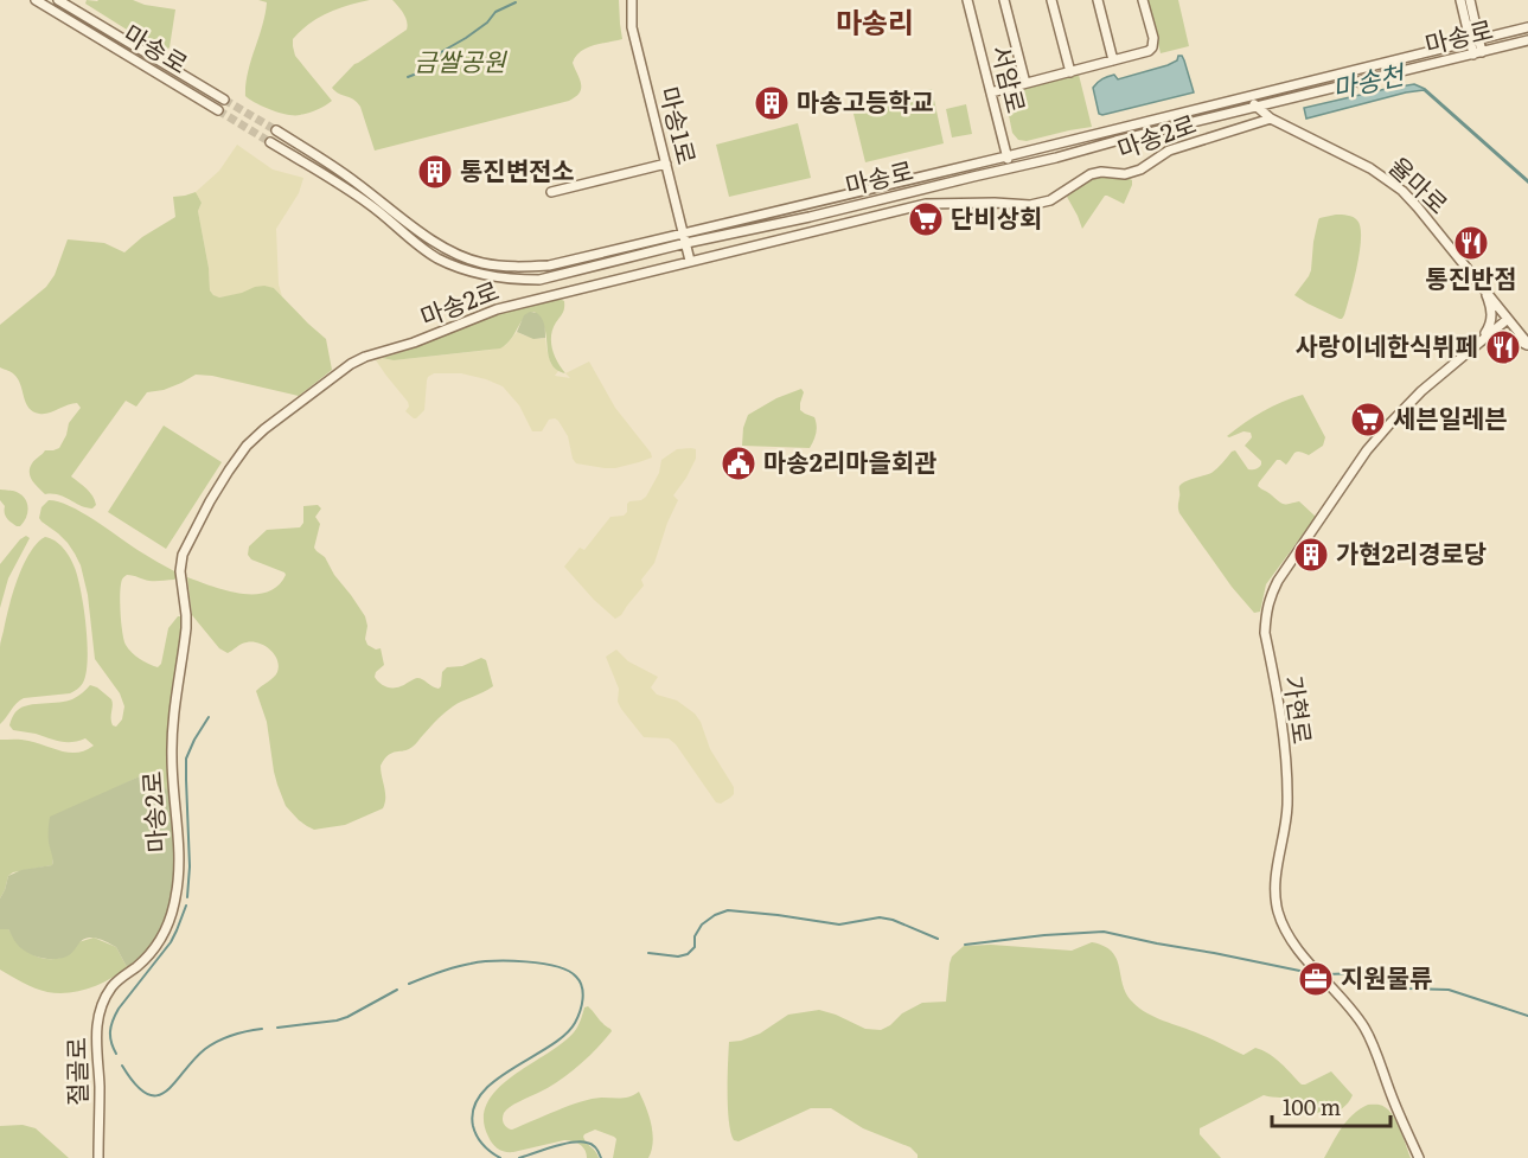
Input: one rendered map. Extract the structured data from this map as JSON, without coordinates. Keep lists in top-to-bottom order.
{
  "streets": {
    "street": [
      "마송로",
      "서암로",
      "마송1로",
      "마송2로",
      "율마로",
      "가현로",
      "절골로"
    ]
  },
  "crossings": [
    ["마송로", "서암로"],
    ["마송로", "마송1로"],
    ["마송로", "율마로"],
    ["마송1로", "마송2로"],
    ["마송2로", "율마로"],
    ["마송2로", "절골로"],
    ["율마로", "가현로"]
  ],
  "districts": ["마송리"],
  "water": ["마송천"],
  "parks": ["금쌀공원"],
  "places": {
    "building": ["마송고등학교", "통진변전소", "가현2리경로당"],
    "supermarket": ["단비상회", "세븐일레븐"],
    "restaurant": ["통진반점", "사랑이네한식뷔페"],
    "public building": ["마송2리마을회관"],
    "office": ["지원물류"]
  },
  "scale_bar": "100 m"
}
